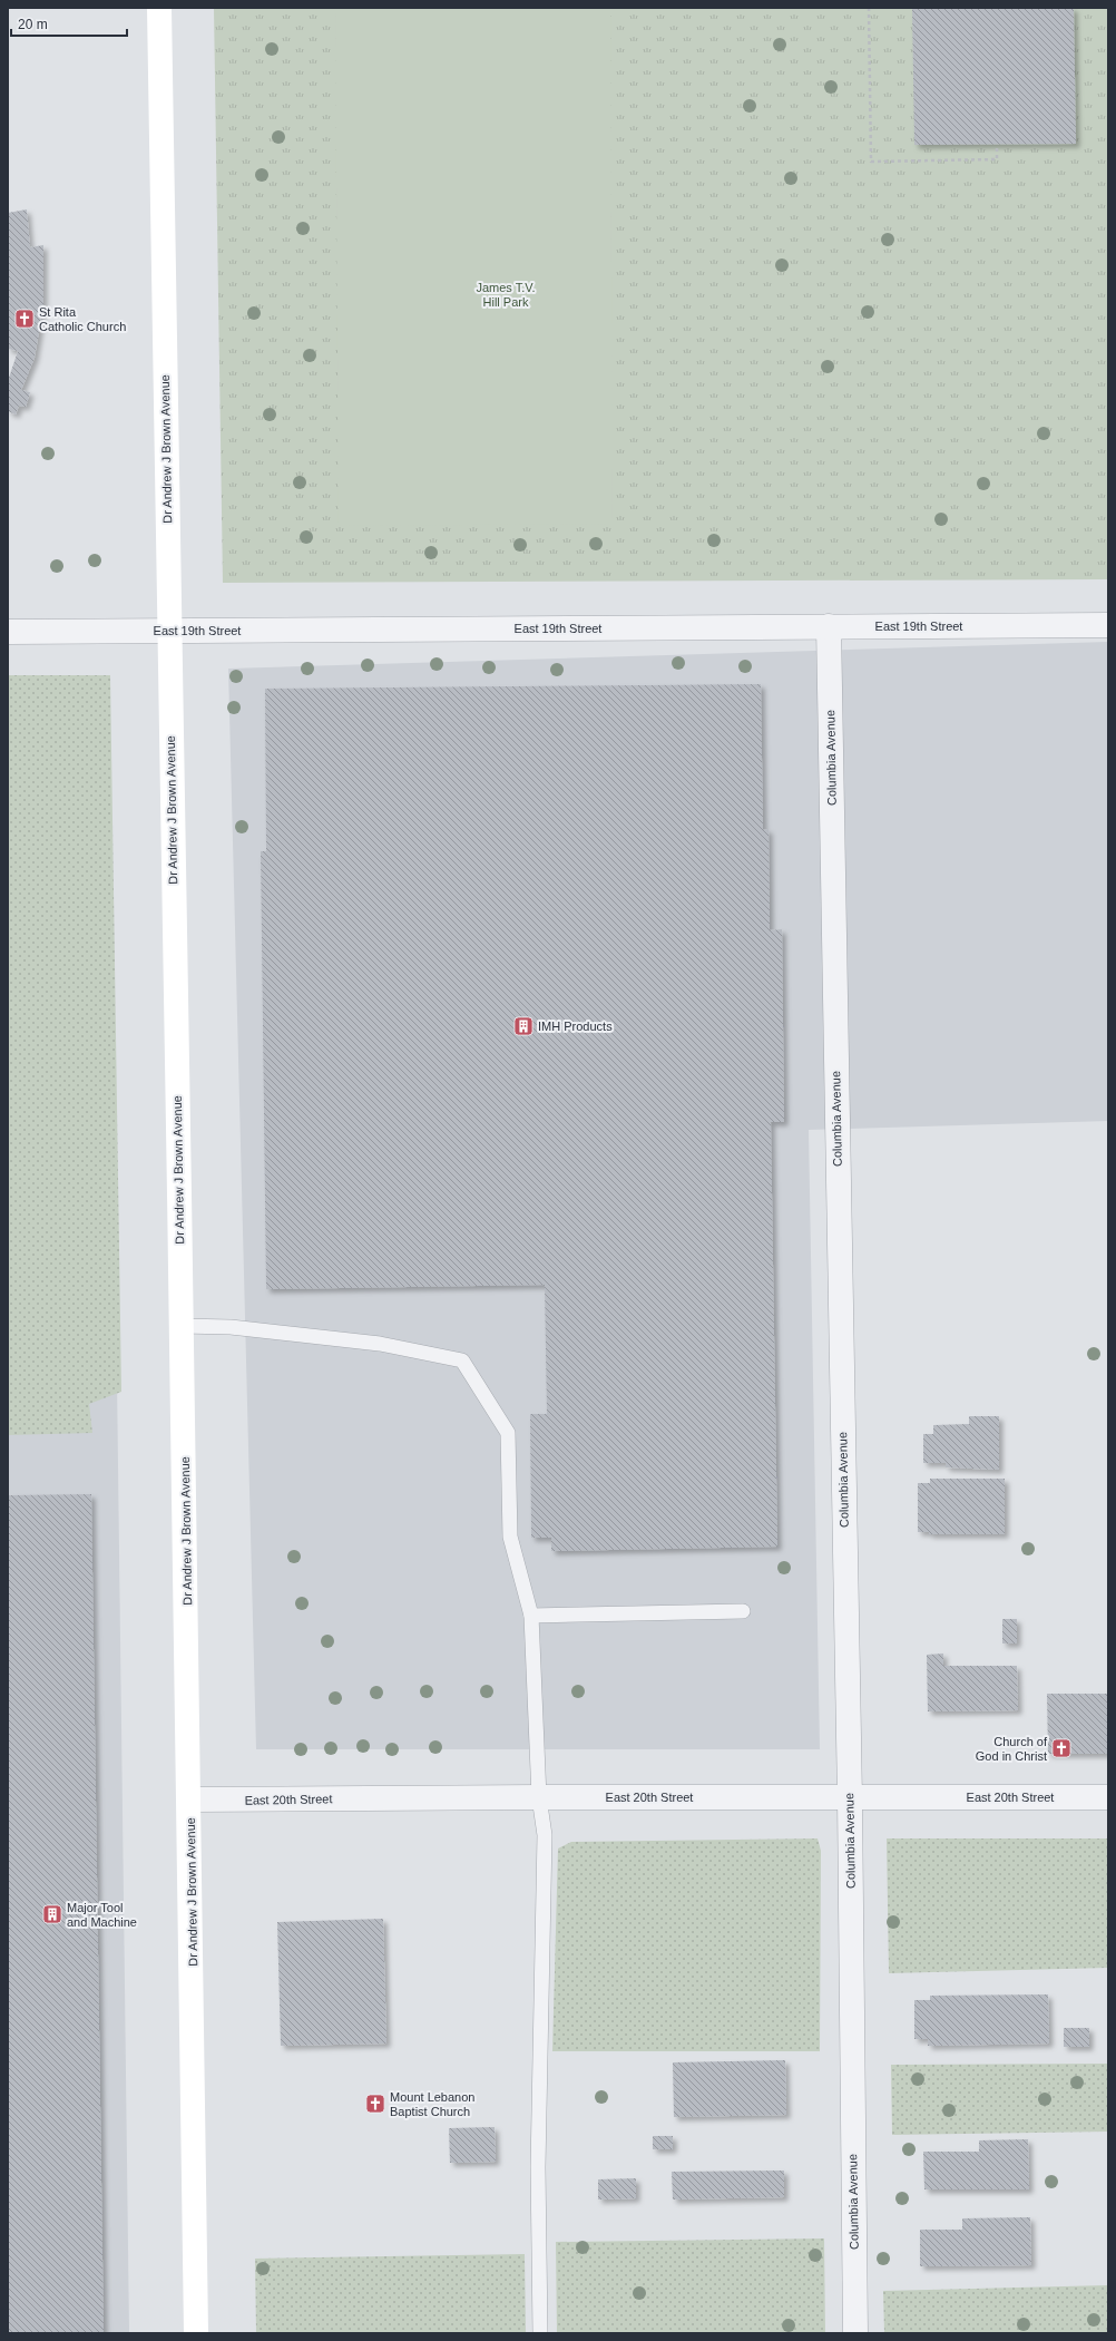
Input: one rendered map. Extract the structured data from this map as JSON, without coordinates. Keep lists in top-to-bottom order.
{
  "streets": {
    "main road": ["Dr Andrew J Brown Avenue"],
    "street": ["East 19th Street", "Columbia Avenue", "East 20th Street"]
  },
  "crossings": [
    ["Dr Andrew J Brown Avenue", "East 19th Street"],
    ["Dr Andrew J Brown Avenue", "East 20th Street"],
    ["East 19th Street", "Columbia Avenue"],
    ["Columbia Avenue", "East 20th Street"]
  ],
  "parks": ["James T.V. Hill Park"],
  "places": {
    "church": ["St Rita Catholic Church", "Church of God in Christ", "Mount Lebanon Baptist Church"],
    "building": ["IMH Products", "Major Tool and Machine"]
  },
  "scale_bar": "20 m"
}
